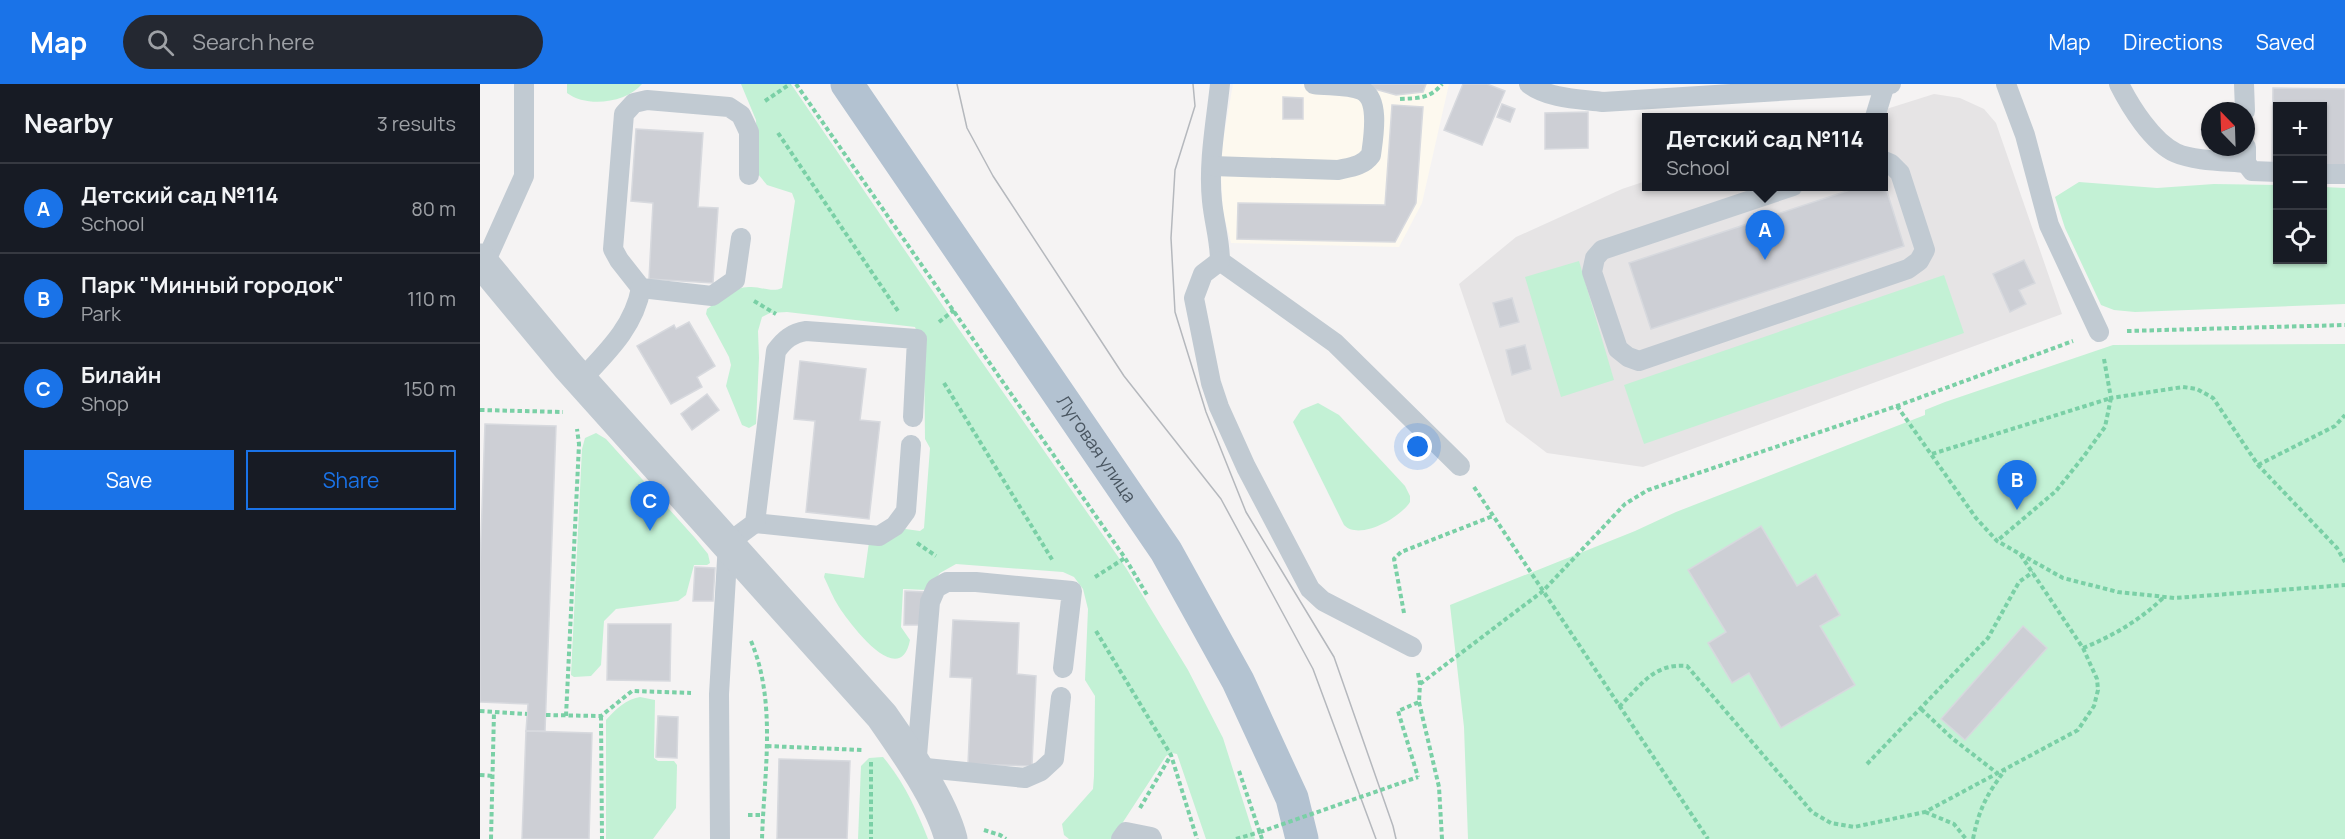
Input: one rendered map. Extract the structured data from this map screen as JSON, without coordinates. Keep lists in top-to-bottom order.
{
  "streets": {
    "main road": ["Луговая улица"]
  },
  "north": "top left",
  "page": {
    "header": "Map",
    "search": "Search here",
    "nav": ["Map", "Directions", "Saved"],
    "heading": ["Nearby", "3 results"],
    "map_buttons": ["+", "−"],
    "popup": ["Детский сад №114", "School"],
    "list": [
      {
        "mark": "A",
        "name": "Детский сад №114",
        "note": "School",
        "value": "80 m"
      },
      {
        "mark": "B",
        "name": "Парк \"Минный городок\"",
        "note": "Park",
        "value": "110 m"
      },
      {
        "mark": "C",
        "name": "Билайн",
        "note": "Shop",
        "value": "150 m"
      }
    ],
    "pins": ["A", "B", "C"],
    "buttons": ["Save", "Share"]
  }
}
